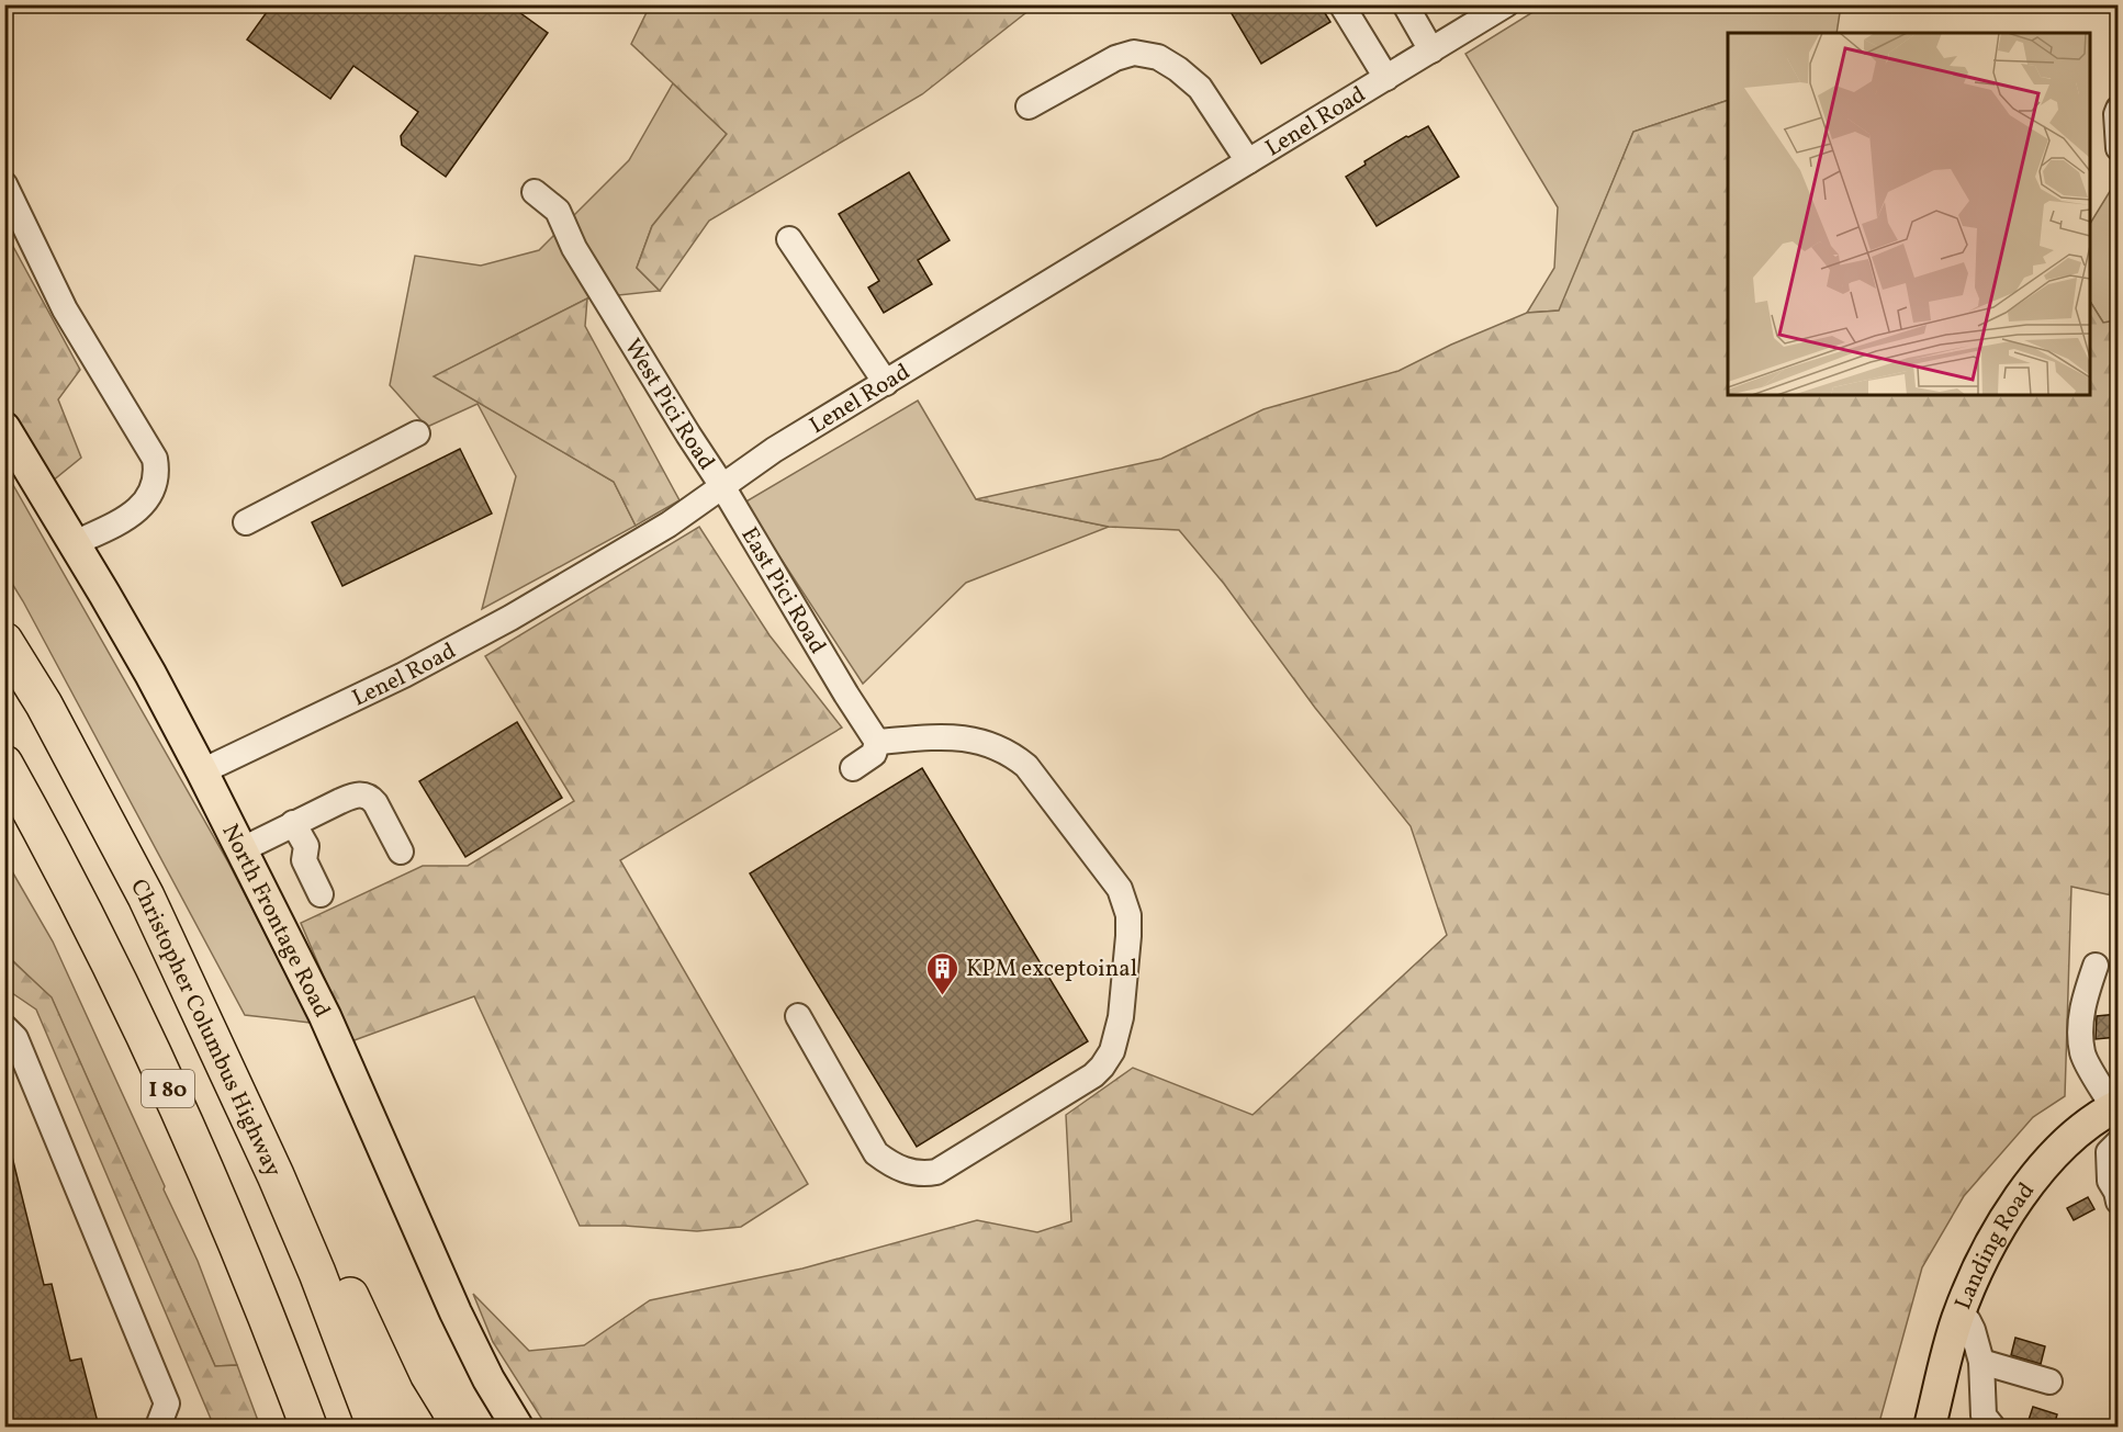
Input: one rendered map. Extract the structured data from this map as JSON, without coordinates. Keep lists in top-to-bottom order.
{
  "streets": {
    "highway": ["Christopher Columbus Highway", "I 80"],
    "main road": ["North Frontage Road", "Landing Road"],
    "street": ["Lenel Road", "West Pici Road", "East Pici Road"]
  },
  "crossings": [
    ["Lenel Road", "West Pici Road"],
    ["Lenel Road", "East Pici Road"],
    ["Lenel Road", "North Frontage Road"],
    ["West Pici Road", "East Pici Road"]
  ],
  "places": {
    "building": ["KPM exceptoinal"]
  }
}
